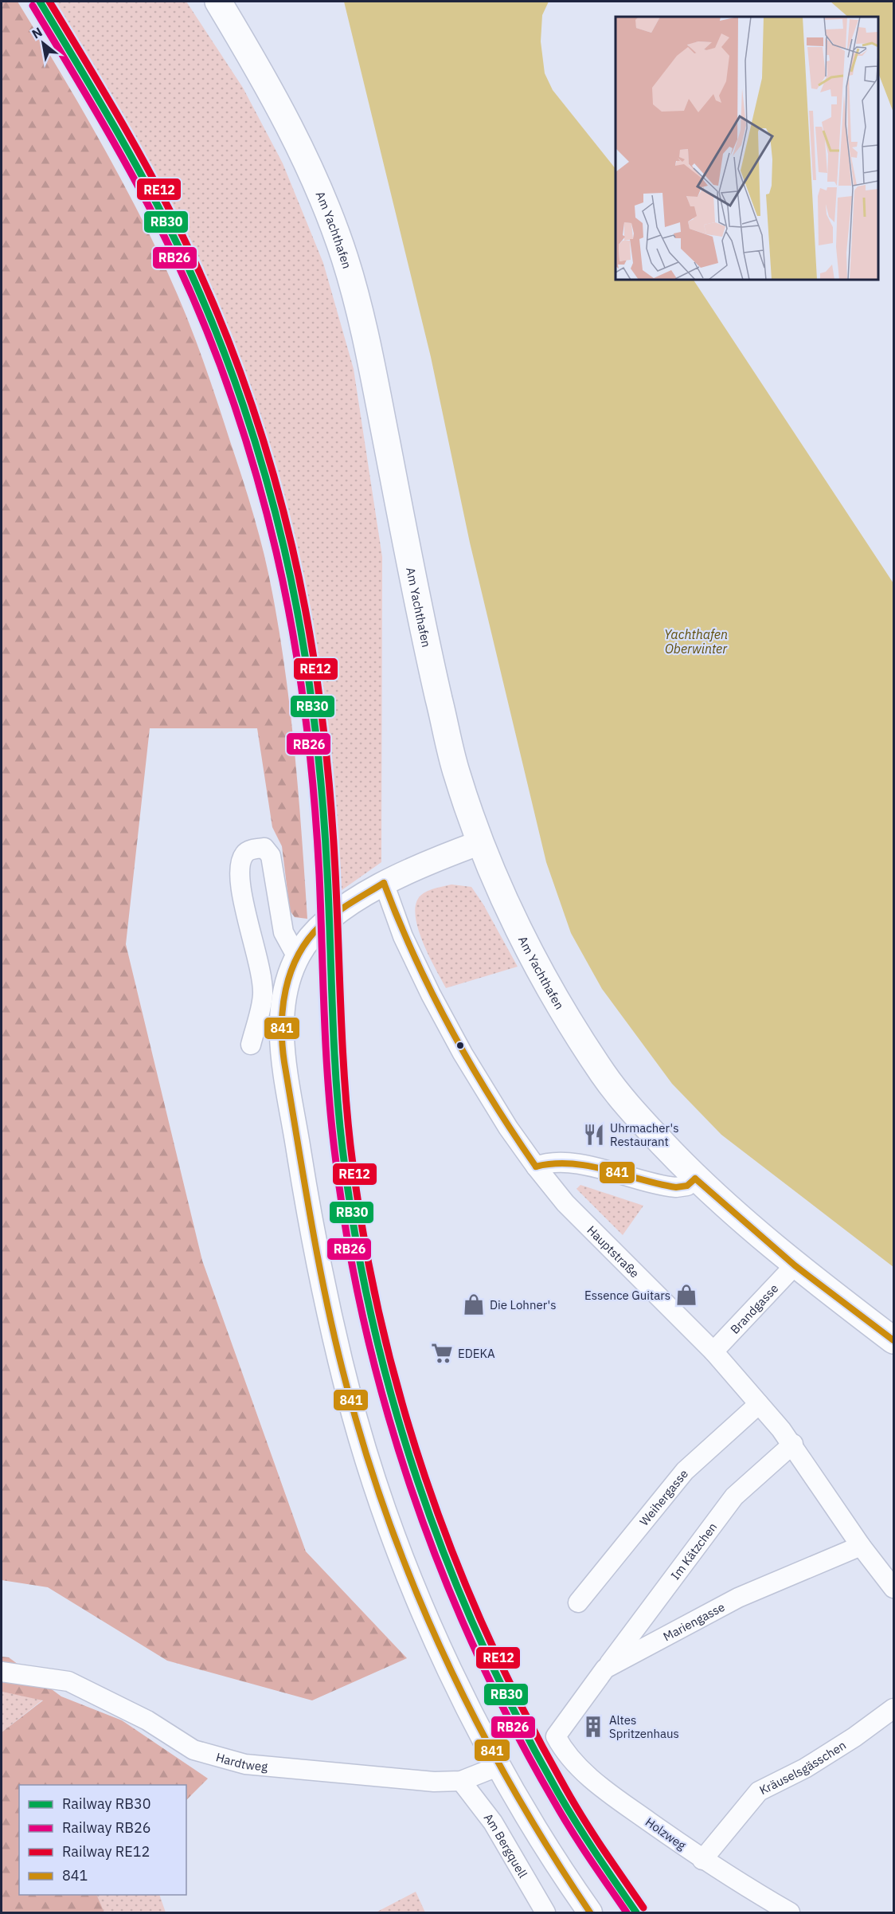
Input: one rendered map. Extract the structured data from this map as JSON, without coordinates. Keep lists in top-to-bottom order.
{
  "streets": {
    "main road": ["Am Yachthafen"],
    "street": [
      "Hauptstraße",
      "Brandgasse",
      "Weihergasse",
      "Im Kätzchen",
      "Mariengasse",
      "Hardtweg",
      "Kräuselsgässchen",
      "Holzweg",
      "Am Bergquell"
    ]
  },
  "crossings": [
    ["Am Yachthafen", "Brandgasse"],
    ["Hauptstraße", "Brandgasse"],
    ["Hauptstraße", "Weihergasse"],
    ["Hauptstraße", "Im Kätzchen"],
    ["Hauptstraße", "Mariengasse"],
    ["Im Kätzchen", "Mariengasse"],
    ["Mariengasse", "Holzweg"],
    ["Hardtweg", "Am Bergquell"],
    ["Kräuselsgässchen", "Holzweg"]
  ],
  "water": ["Yachthafen Oberwinter"],
  "places": {
    "restaurant": ["Uhrmacher's Restaurant"],
    "shop": ["Essence Guitars", "Die Lohner's"],
    "supermarket": ["EDEKA"],
    "building": ["Altes Spritzenhaus"]
  },
  "lines": [
    "rail line RB30",
    "rail line RE12",
    "rail line RB26",
    "transit line 841"
  ],
  "legend": [
    "Railway RB30",
    "Railway RB26",
    "Railway RE12",
    "841"
  ],
  "north": "top left"
}
